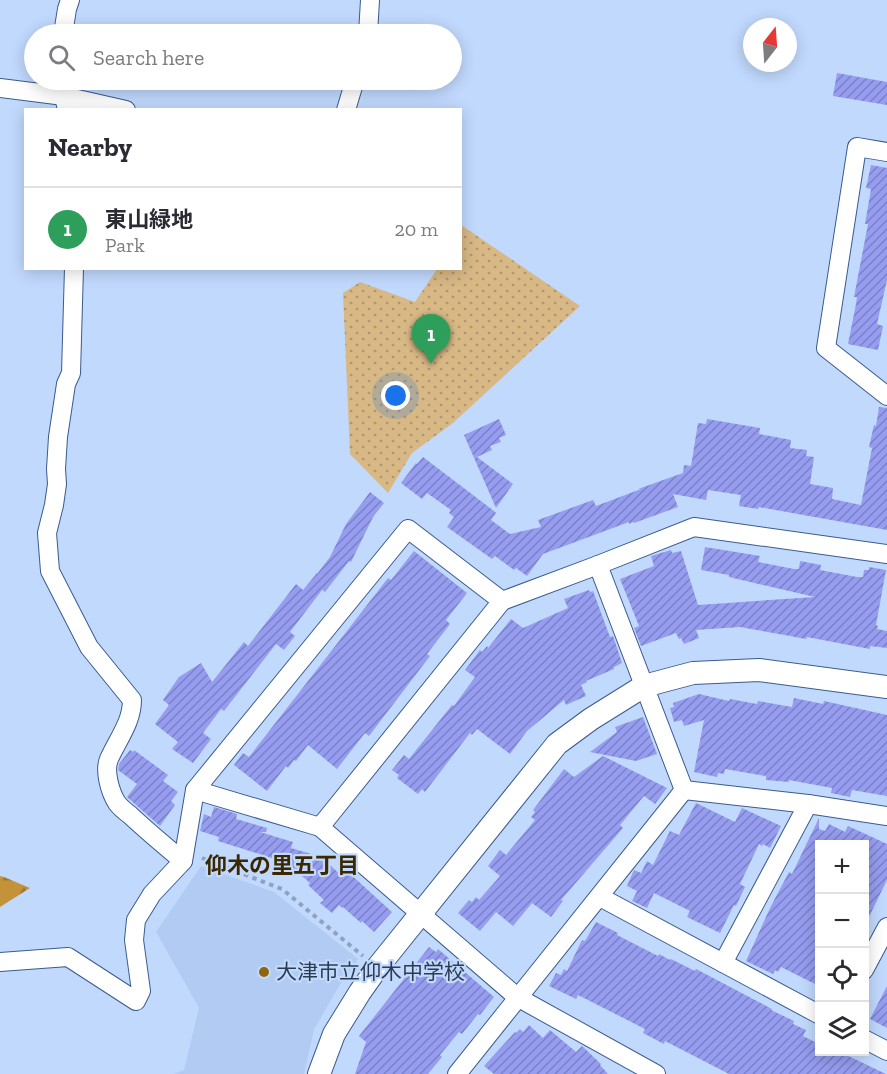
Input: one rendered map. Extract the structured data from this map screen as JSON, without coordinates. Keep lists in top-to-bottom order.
{
  "districts": ["仰木の里五丁目"],
  "places": ["大津市立仰木中学校"],
  "north": "top",
  "page": {
    "search": "Search here",
    "heading": "Nearby",
    "list": [
      {
        "mark": "1",
        "name": "東山緑地",
        "note": "Park",
        "value": "20 m"
      }
    ],
    "pins": "1",
    "map_buttons": ["+", "−"]
  }
}
